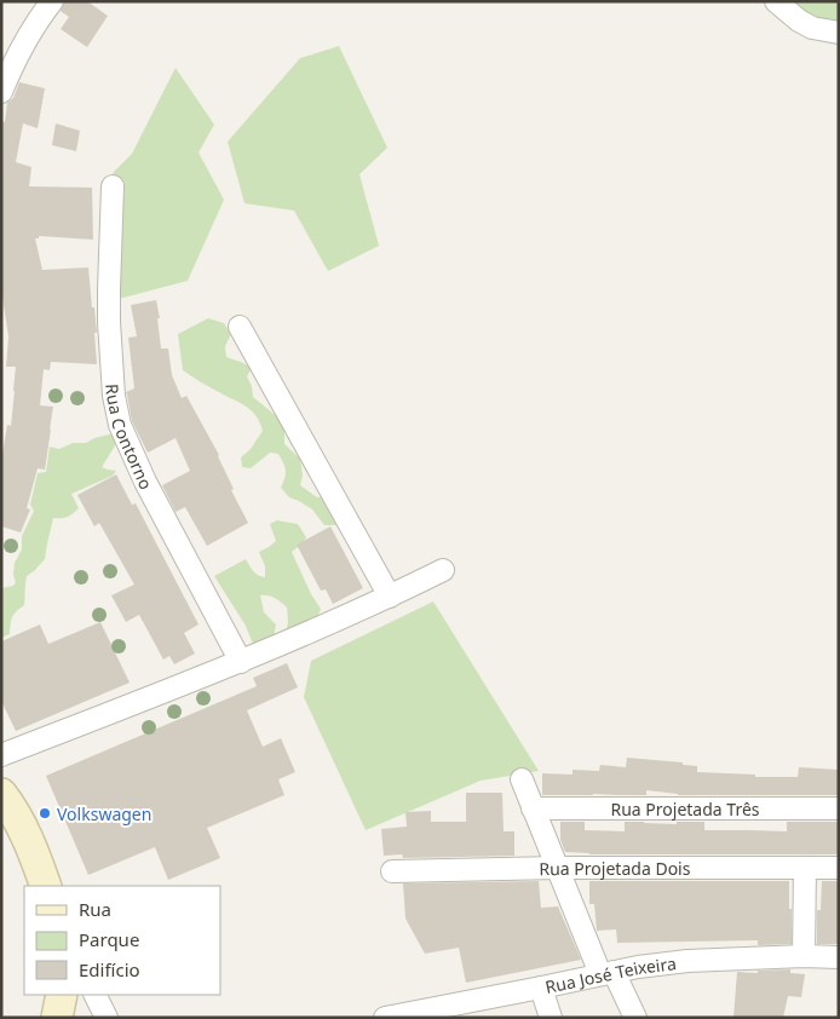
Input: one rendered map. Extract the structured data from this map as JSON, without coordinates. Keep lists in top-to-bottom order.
{
  "streets": {
    "street": [
      "Rua Contorno",
      "Rua Projetada Três",
      "Rua Projetada Dois",
      "Rua José Teixeira"
    ]
  },
  "places": ["Volkswagen"],
  "legend": ["Rua", "Parque", "Edifício"]
}
